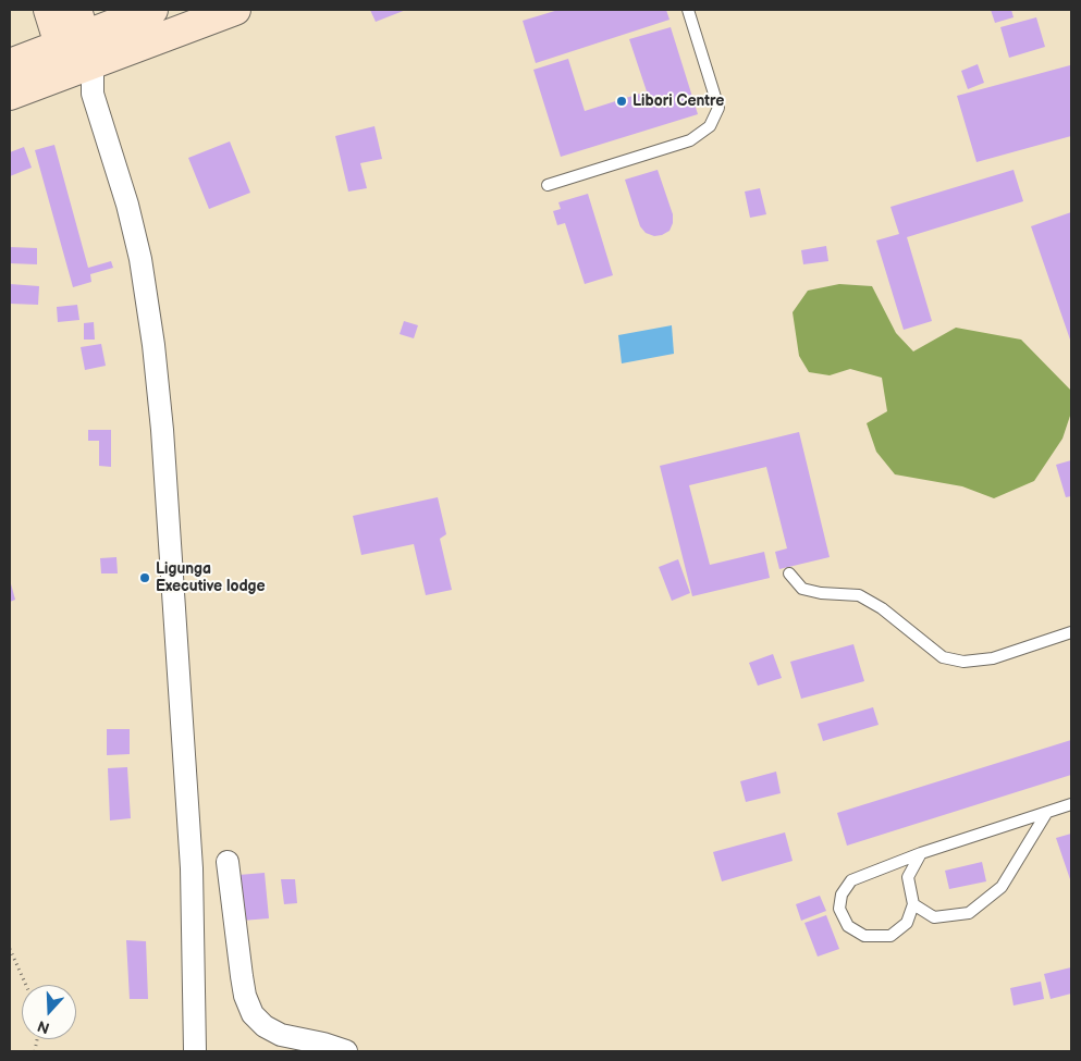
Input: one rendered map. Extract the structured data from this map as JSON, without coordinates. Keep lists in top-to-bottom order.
{
  "places": ["Libori Centre", "Ligunga Executive lodge"],
  "north": "bottom"
}
